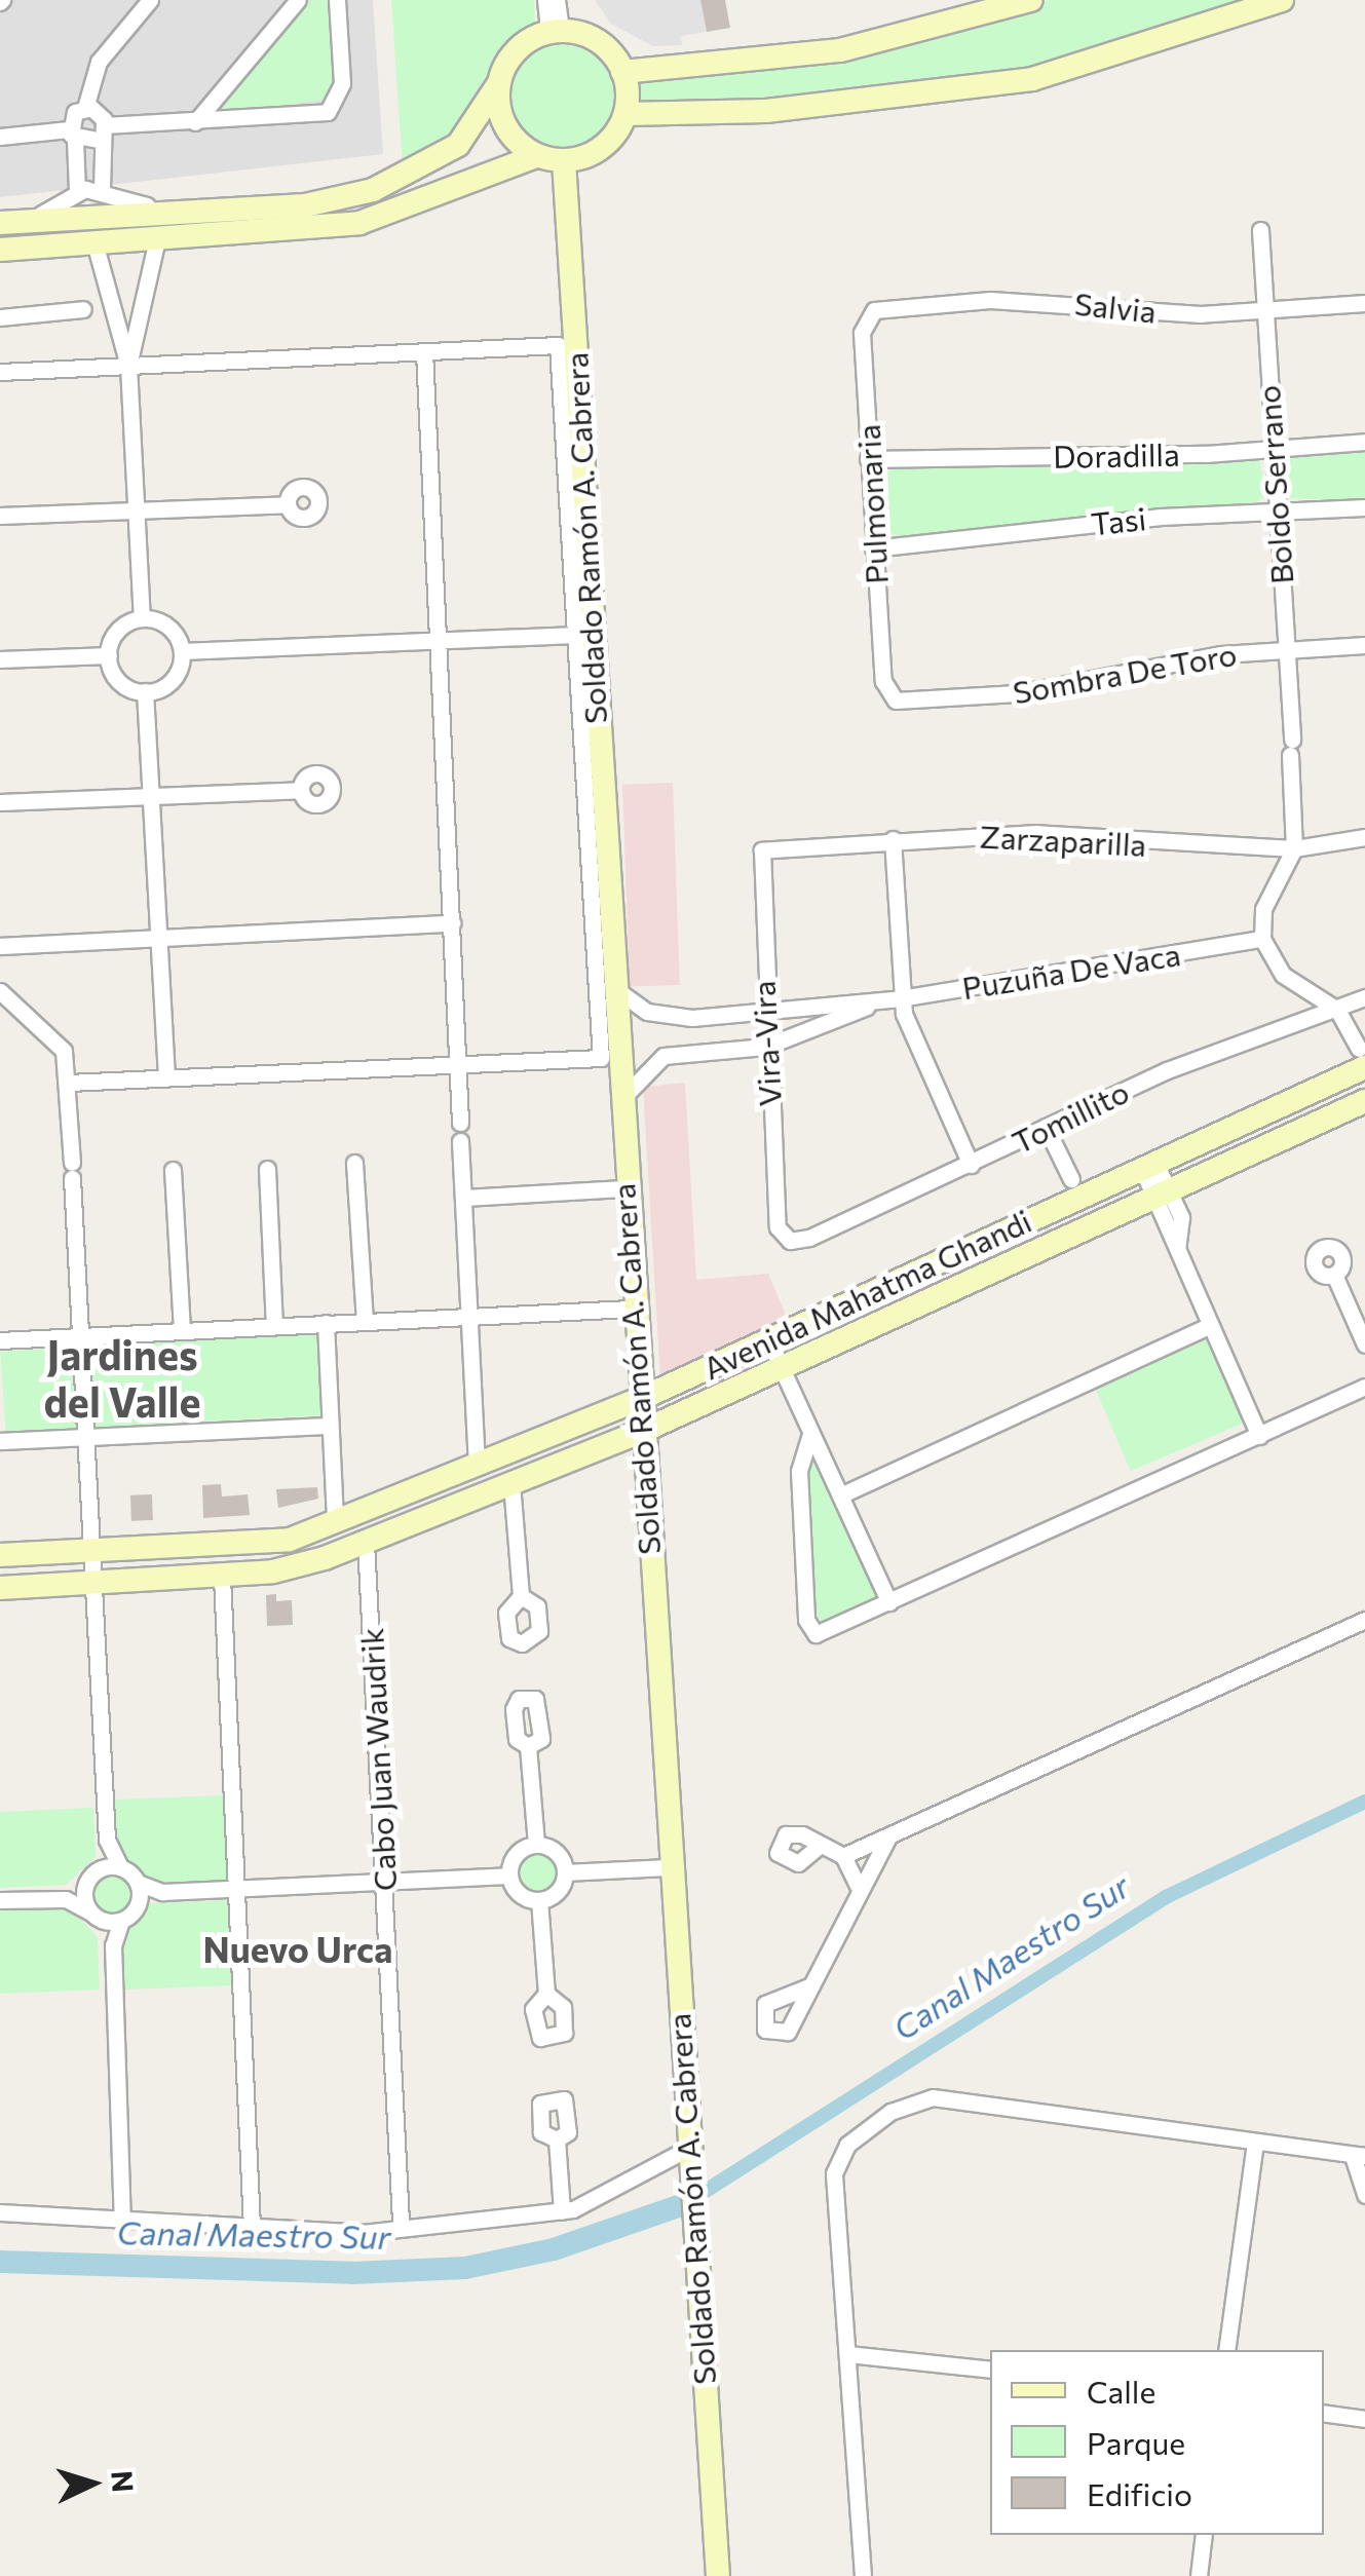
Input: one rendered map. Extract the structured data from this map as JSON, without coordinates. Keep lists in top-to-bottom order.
{
  "streets": {
    "main road": ["Soldado Ramón A. Cabrera", "Avenida Mahatma Ghandi"],
    "street": [
      "Salvia",
      "Doradilla",
      "Boldo Serrano",
      "Pulmonaria",
      "Tasi",
      "Sombra De Toro",
      "Zarzaparilla",
      "Puzuña De Vaca",
      "Vira-Vira",
      "Tomillito",
      "Cabo Juan Waudrik"
    ]
  },
  "crossings": [
    ["Salvia", "Boldo Serrano"],
    ["Salvia", "Pulmonaria"],
    ["Doradilla", "Boldo Serrano"],
    ["Doradilla", "Pulmonaria"],
    ["Boldo Serrano", "Tasi"],
    ["Boldo Serrano", "Sombra De Toro"],
    ["Boldo Serrano", "Zarzaparilla"],
    ["Boldo Serrano", "Puzuña De Vaca"],
    ["Pulmonaria", "Tasi"],
    ["Pulmonaria", "Sombra De Toro"],
    ["Soldado Ramón A. Cabrera", "Avenida Mahatma Ghandi"],
    ["Zarzaparilla", "Vira-Vira"],
    ["Vira-Vira", "Tomillito"],
    ["Avenida Mahatma Ghandi", "Cabo Juan Waudrik"]
  ],
  "districts": ["Jardines del Valle", "Nuevo Urca"],
  "water": ["Canal Maestro Sur"],
  "legend": ["Calle", "Parque", "Edificio"],
  "north": "right"
}
